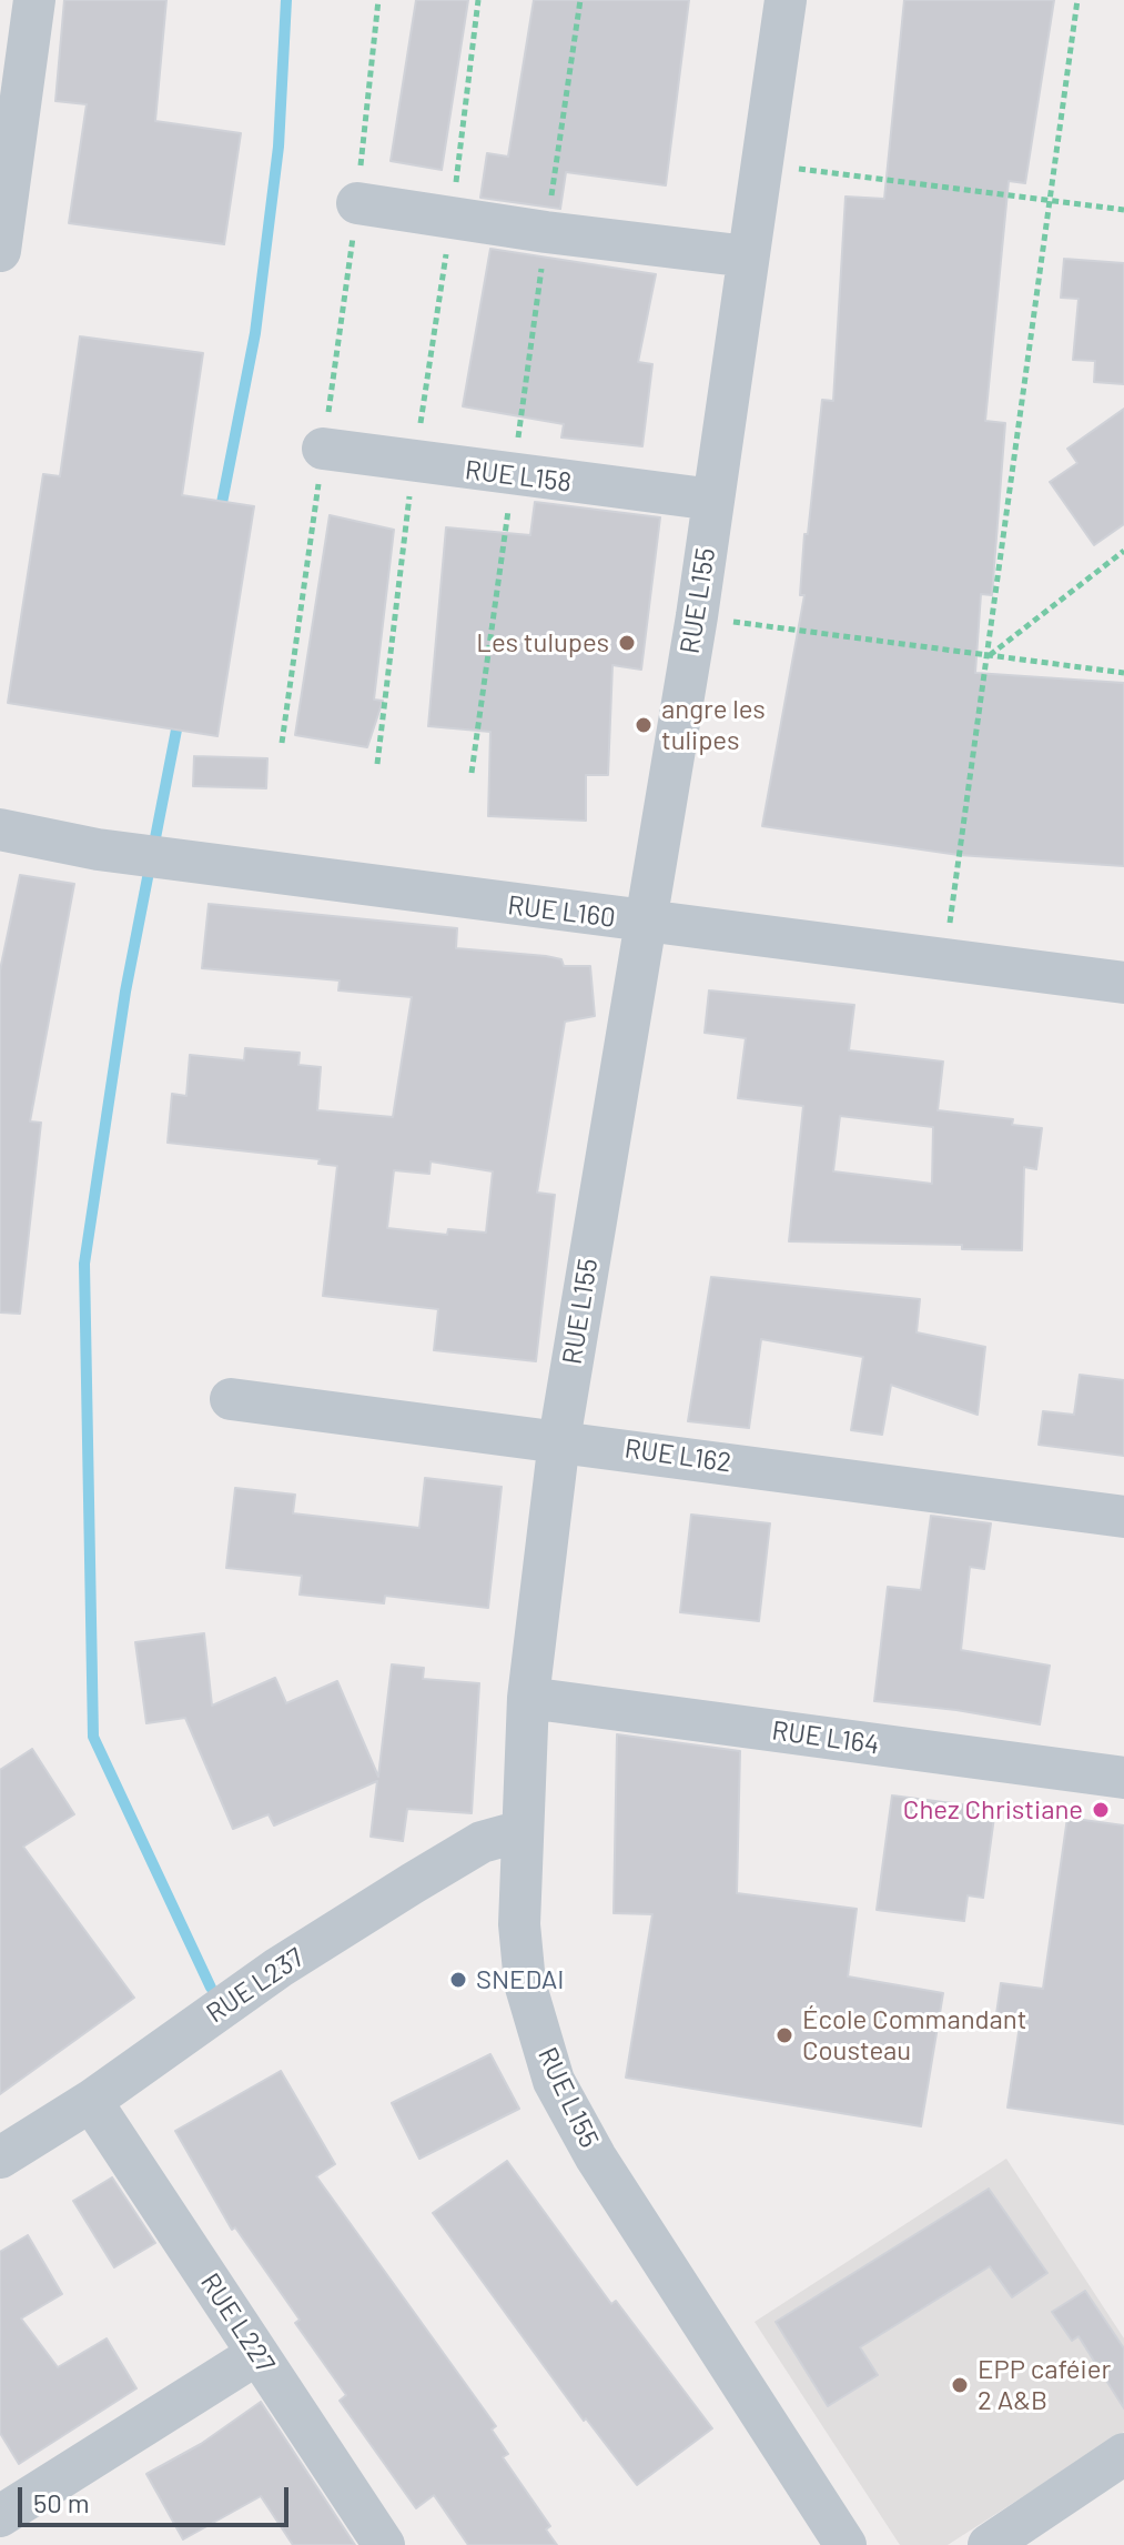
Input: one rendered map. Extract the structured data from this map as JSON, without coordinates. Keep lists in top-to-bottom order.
{
  "streets": {
    "street": [
      "RUE L158",
      "RUE L155",
      "RUE L160",
      "RUE L162",
      "RUE L164",
      "RUE L237",
      "RUE L227"
    ]
  },
  "crossings": [
    ["RUE L158", "RUE L155"],
    ["RUE L155", "RUE L160"],
    ["RUE L155", "RUE L162"],
    ["RUE L155", "RUE L164"],
    ["RUE L155", "RUE L237"],
    ["RUE L237", "RUE L227"]
  ],
  "places": [
    "Les tulupes",
    "angre les tulipes",
    "Chez Christiane",
    "SNEDAI",
    "École Commandant Cousteau",
    "EPP caféier 2 A&B"
  ],
  "scale_bar": "50 m"
}
